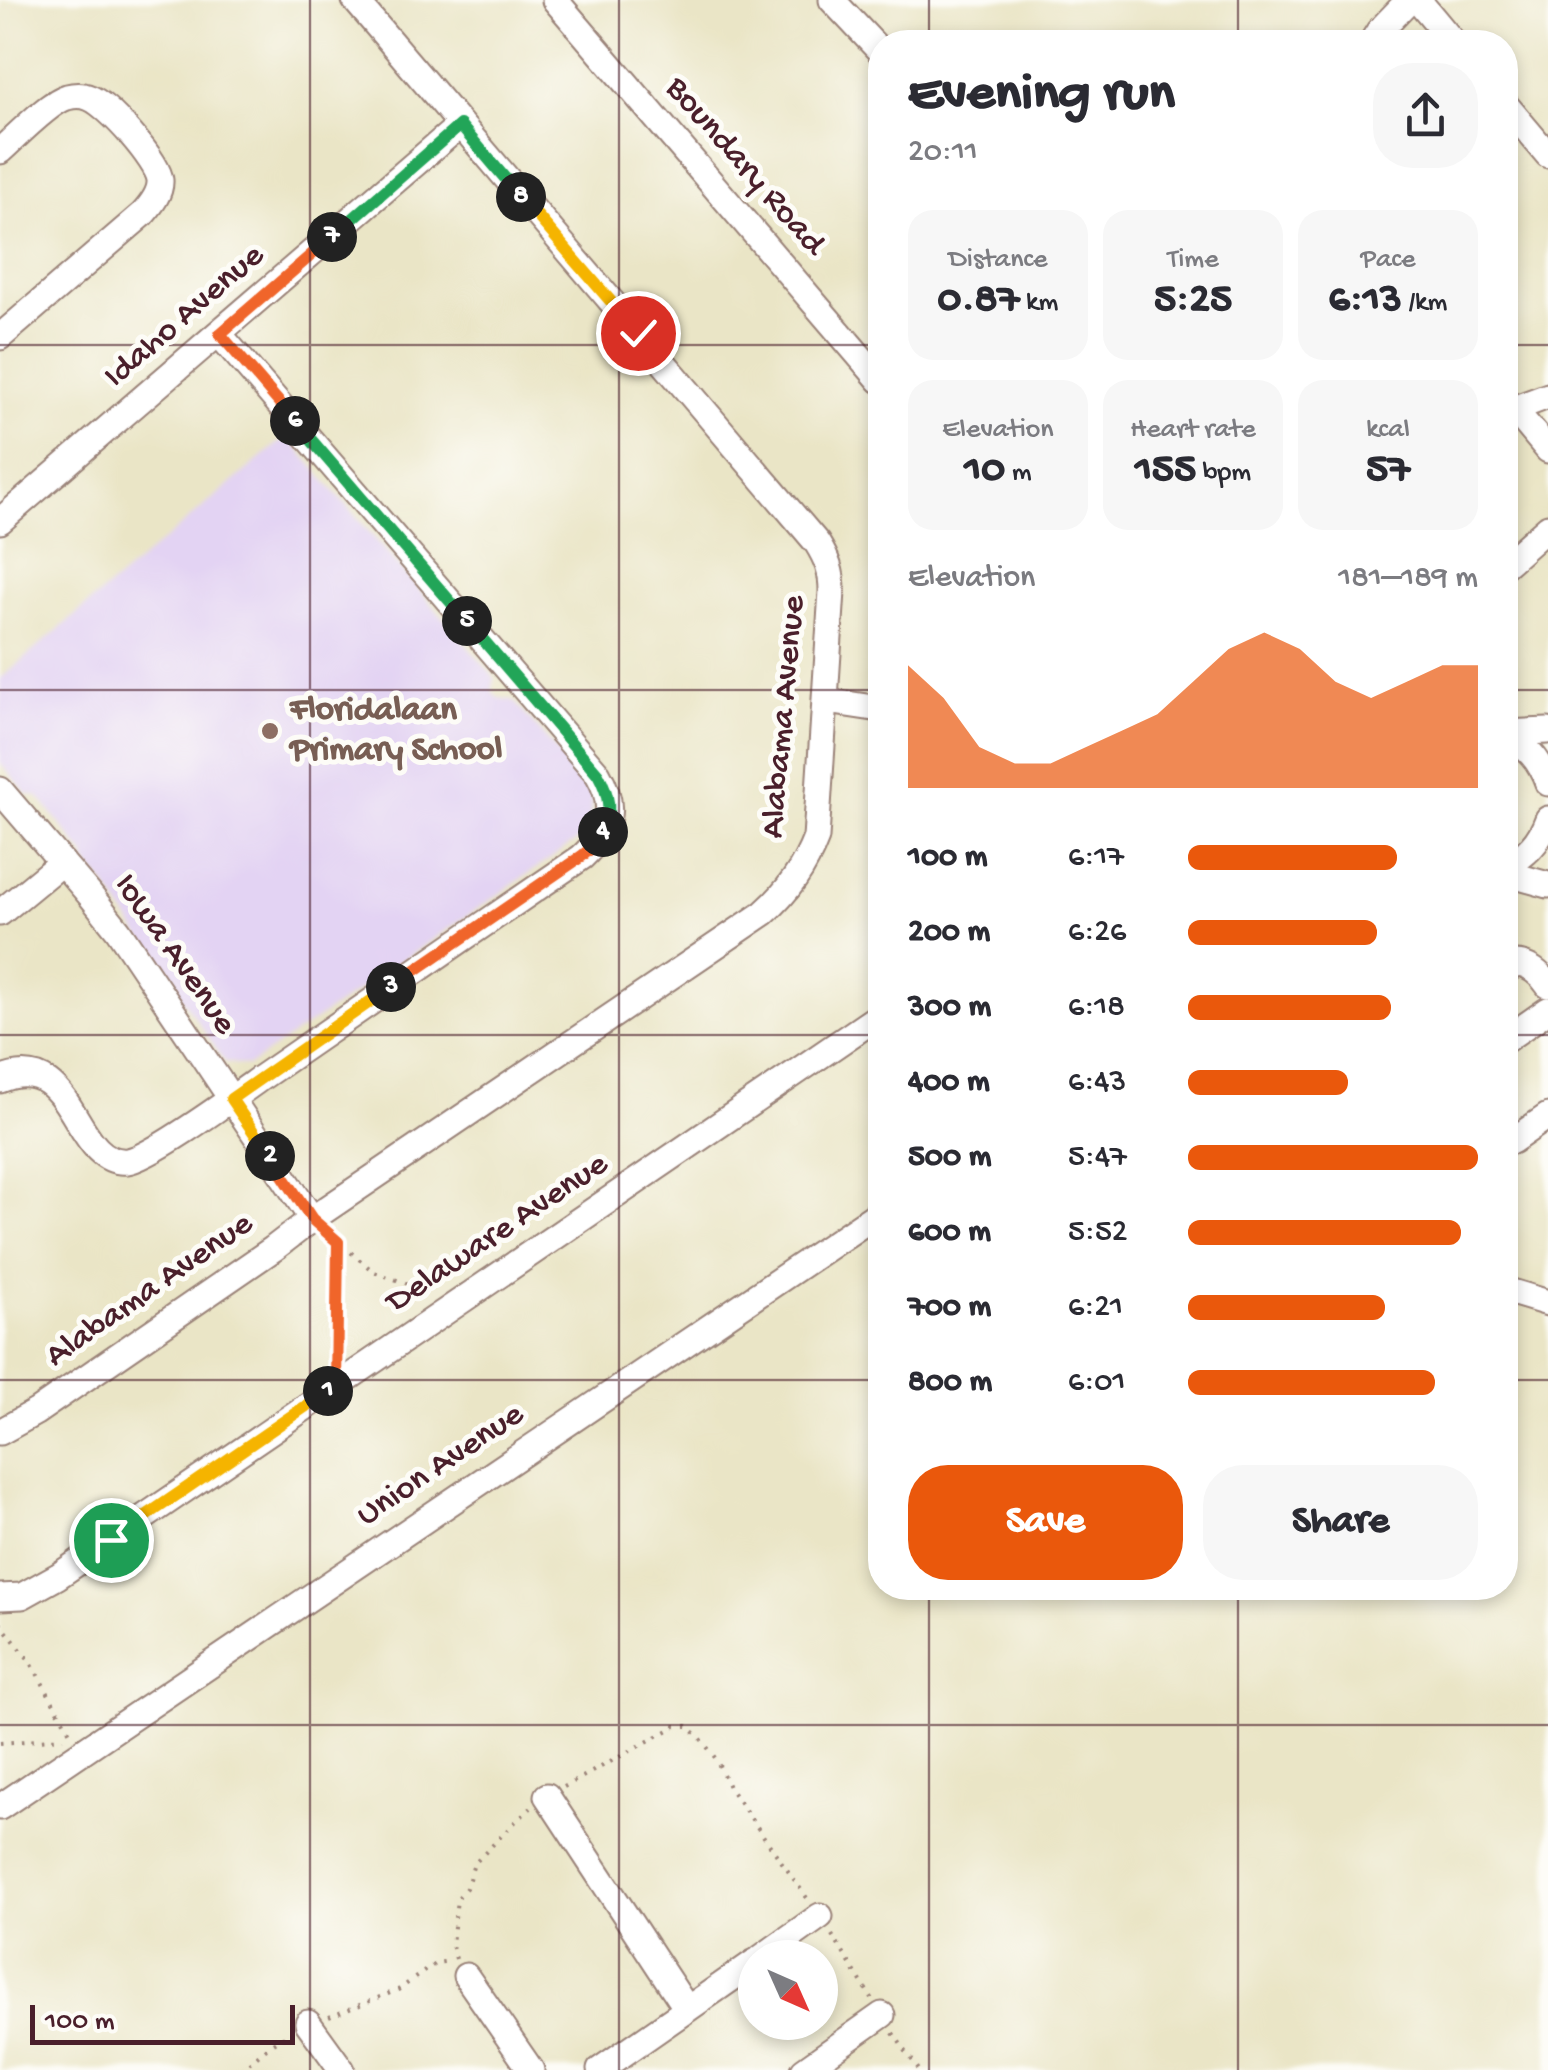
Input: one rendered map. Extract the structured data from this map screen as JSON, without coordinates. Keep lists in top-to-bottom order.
{
  "streets": {
    "street": [
      "Boundary Road",
      "Idaho Avenue",
      "Alabama Avenue",
      "Iowa Avenue",
      "Delaware Avenue",
      "Union Avenue"
    ]
  },
  "crossings": [
    ["Idaho Avenue", "Alabama Avenue"],
    ["Alabama Avenue", "Iowa Avenue"]
  ],
  "places": ["Floridalaan Primary School"],
  "scale_bar": "100 m",
  "north": "bottom right",
  "page": {
    "heading": ["Evening run", "20:11"],
    "pins": [
      "8",
      "7",
      "6",
      "5",
      "4",
      "3",
      "2",
      "1"
    ],
    "stats": [
      ["Distance", "0.87 km"],
      ["Time", "5:25"],
      ["Pace", "6:13 /km"],
      ["Elevation", "10 m"],
      ["Heart rate", "155 bpm"],
      ["kcal", "57"]
    ],
    "chart": ["Elevation", "181–189 m"],
    "list": [
      {
        "name": "100 m",
        "note": "6:17"
      },
      {
        "name": "200 m",
        "note": "6:26"
      },
      {
        "name": "300 m",
        "note": "6:18"
      },
      {
        "name": "400 m",
        "note": "6:43"
      },
      {
        "name": "500 m",
        "note": "5:47"
      },
      {
        "name": "600 m",
        "note": "5:52"
      },
      {
        "name": "700 m",
        "note": "6:21"
      },
      {
        "name": "800 m",
        "note": "6:01"
      }
    ],
    "buttons": ["Save", "Share"],
    "scale": "100 m"
  }
}
